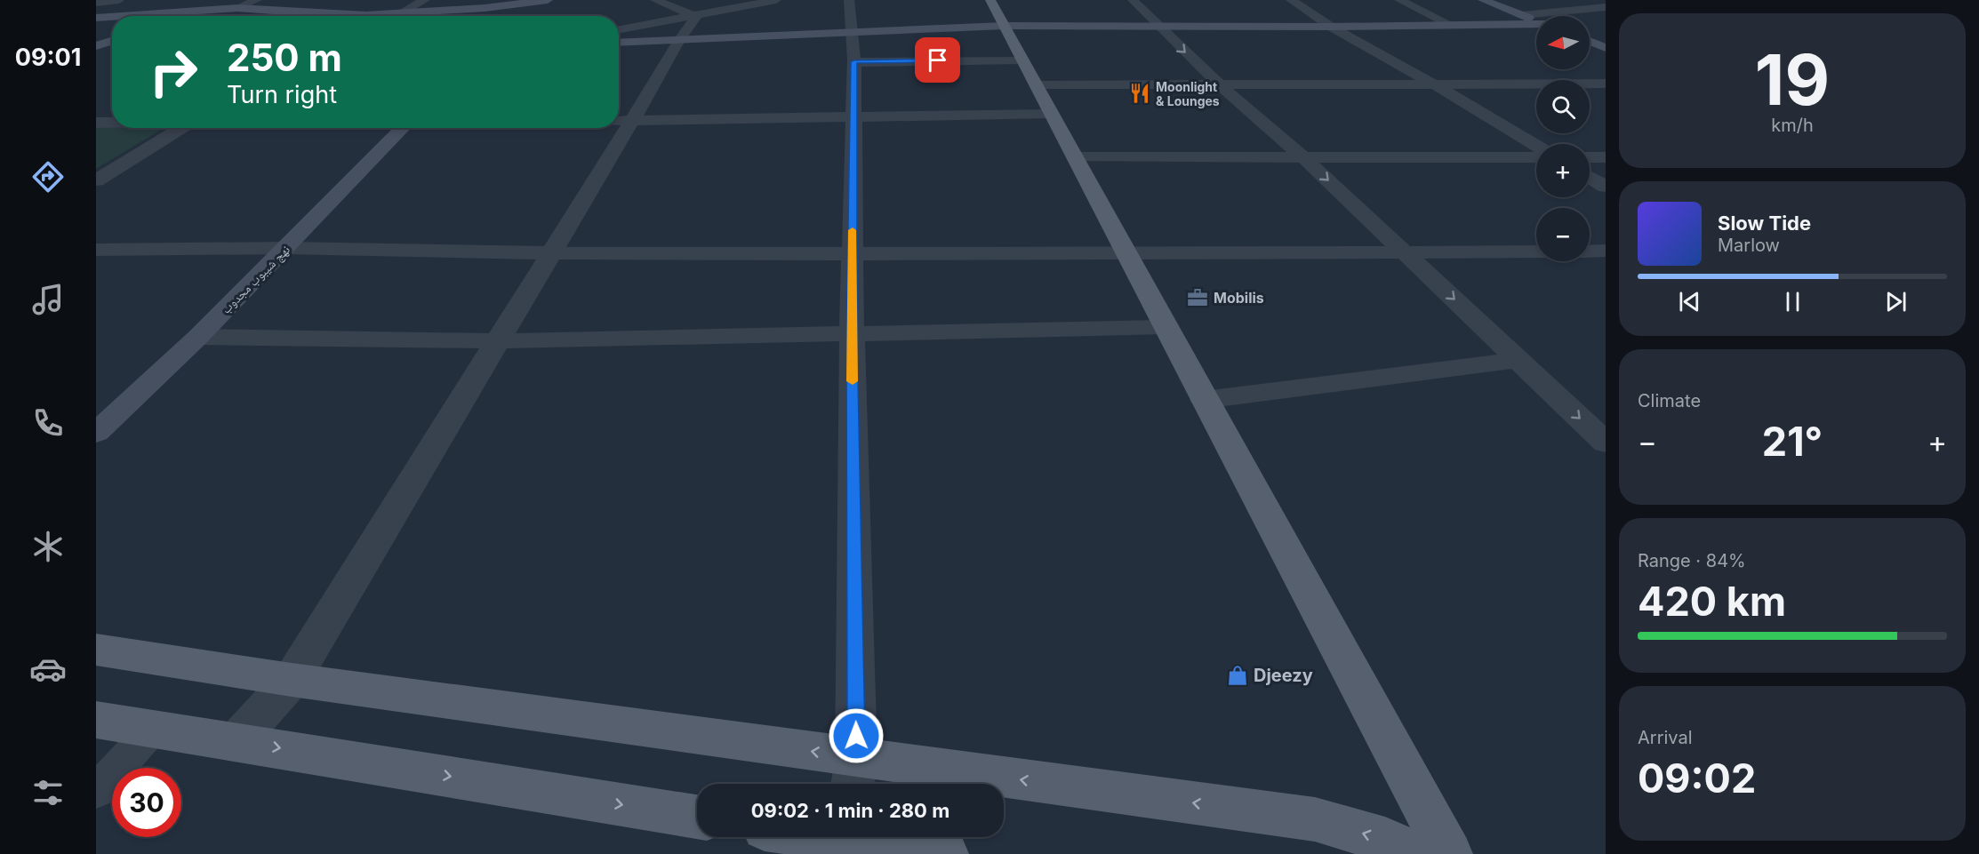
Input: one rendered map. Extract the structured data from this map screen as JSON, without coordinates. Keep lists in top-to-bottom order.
{
  "streets": {
    "street": ["نهج شيبوب مجدوب"]
  },
  "places": {
    "restaurant": ["Moonlight & Lounges"],
    "office": ["Mobilis"],
    "shop": ["Djeezy"]
  },
  "north": "left",
  "page": {
    "tabs": "09:01",
    "tile": [
      ["19", "km/h"],
      "Climate",
      ["Range · 84%", "420 km"],
      ["Arrival", "09:02"]
    ],
    "map_buttons": ["+", "−"],
    "turn": ["250 m", "Turn right"],
    "song": ["Slow Tide", "Marlow"],
    "heat": ["−", "21°", "+"],
    "limit": "30",
    "trip": "09:02 · 1 min · 280 m"
  }
}
